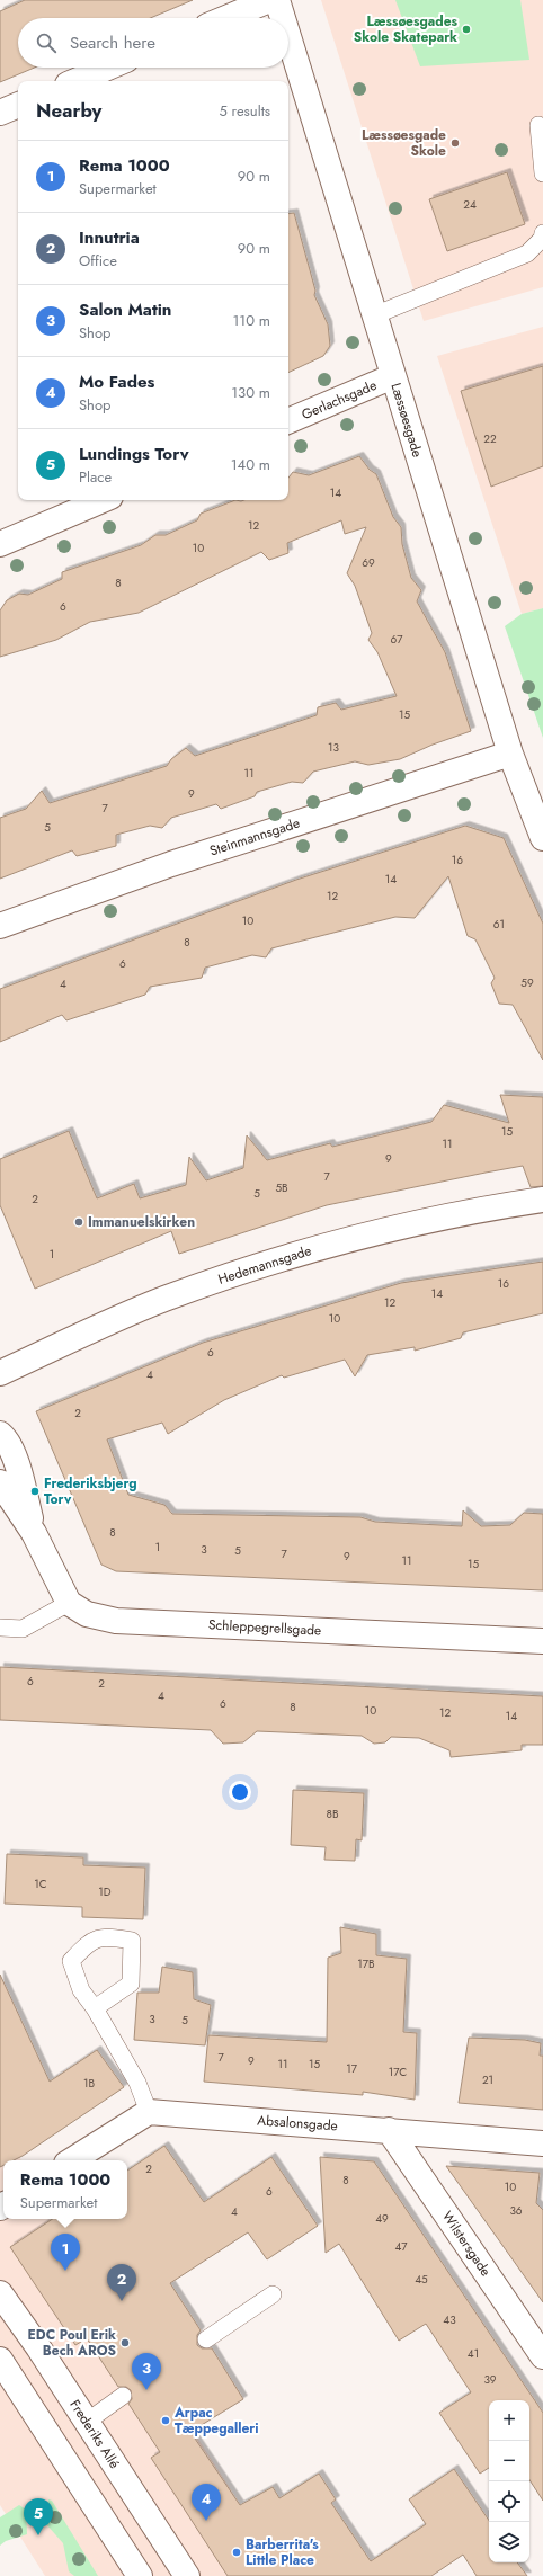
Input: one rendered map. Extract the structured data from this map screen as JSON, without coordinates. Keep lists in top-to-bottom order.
{
  "streets": {
    "street": [
      "Gerlachsgade",
      "Læssøesgade",
      "Steinmannsgade",
      "Hedemannsgade",
      "Schleppegrellsgade",
      "Absalonsgade",
      "Wilstersgade",
      "Frederiks Allé"
    ]
  },
  "crossings": [
    ["Gerlachsgade", "Læssøesgade"],
    ["Læssøesgade", "Steinmannsgade"],
    ["Absalonsgade", "Wilstersgade"]
  ],
  "places": [
    "Læssøesgades Skole Skatepark",
    "Læssøesgade Skole",
    "Immanuelskirken",
    "Frederiksbjerg Torv",
    "EDC Poul Erik Bech AROS",
    "Arpac Tæppegalleri",
    "Barberrita's Little Place"
  ],
  "house_numbers": [
    "24",
    "22",
    "14",
    "12",
    "10",
    "69",
    "8",
    "6",
    "67",
    "15",
    "13",
    "11",
    "9",
    "7",
    "5",
    "16",
    "14",
    "12",
    "10",
    "61",
    "8",
    "6",
    "59",
    "4",
    "15",
    "11",
    "9",
    "7",
    "5B",
    "5",
    "2",
    "1",
    "16",
    "14",
    "12",
    "10",
    "6",
    "4",
    "2",
    "8",
    "1",
    "3",
    "5",
    "7",
    "9",
    "11",
    "15",
    "6",
    "2",
    "4",
    "6",
    "8",
    "10",
    "12",
    "14",
    "8B",
    "1C",
    "1D",
    "17B",
    "3",
    "5",
    "7",
    "9",
    "11",
    "15",
    "17",
    "17C",
    "21",
    "1B",
    "2",
    "8",
    "10",
    "6",
    "36",
    "4",
    "49",
    "47",
    "45",
    "43",
    "41",
    "39"
  ],
  "page": {
    "search": "Search here",
    "heading": ["Nearby", "5 results"],
    "list": [
      {
        "mark": "1",
        "name": "Rema 1000",
        "note": "Supermarket",
        "value": "90 m"
      },
      {
        "mark": "2",
        "name": "Innutria",
        "note": "Office",
        "value": "90 m"
      },
      {
        "mark": "3",
        "name": "Salon Matin",
        "note": "Shop",
        "value": "110 m"
      },
      {
        "mark": "4",
        "name": "Mo Fades",
        "note": "Shop",
        "value": "130 m"
      },
      {
        "mark": "5",
        "name": "Lundings Torv",
        "note": "Place",
        "value": "140 m"
      }
    ],
    "popup": ["Rema 1000", "Supermarket"],
    "pins": [
      "1",
      "2",
      "3",
      "4",
      "5"
    ],
    "map_buttons": ["+", "−"]
  }
}
